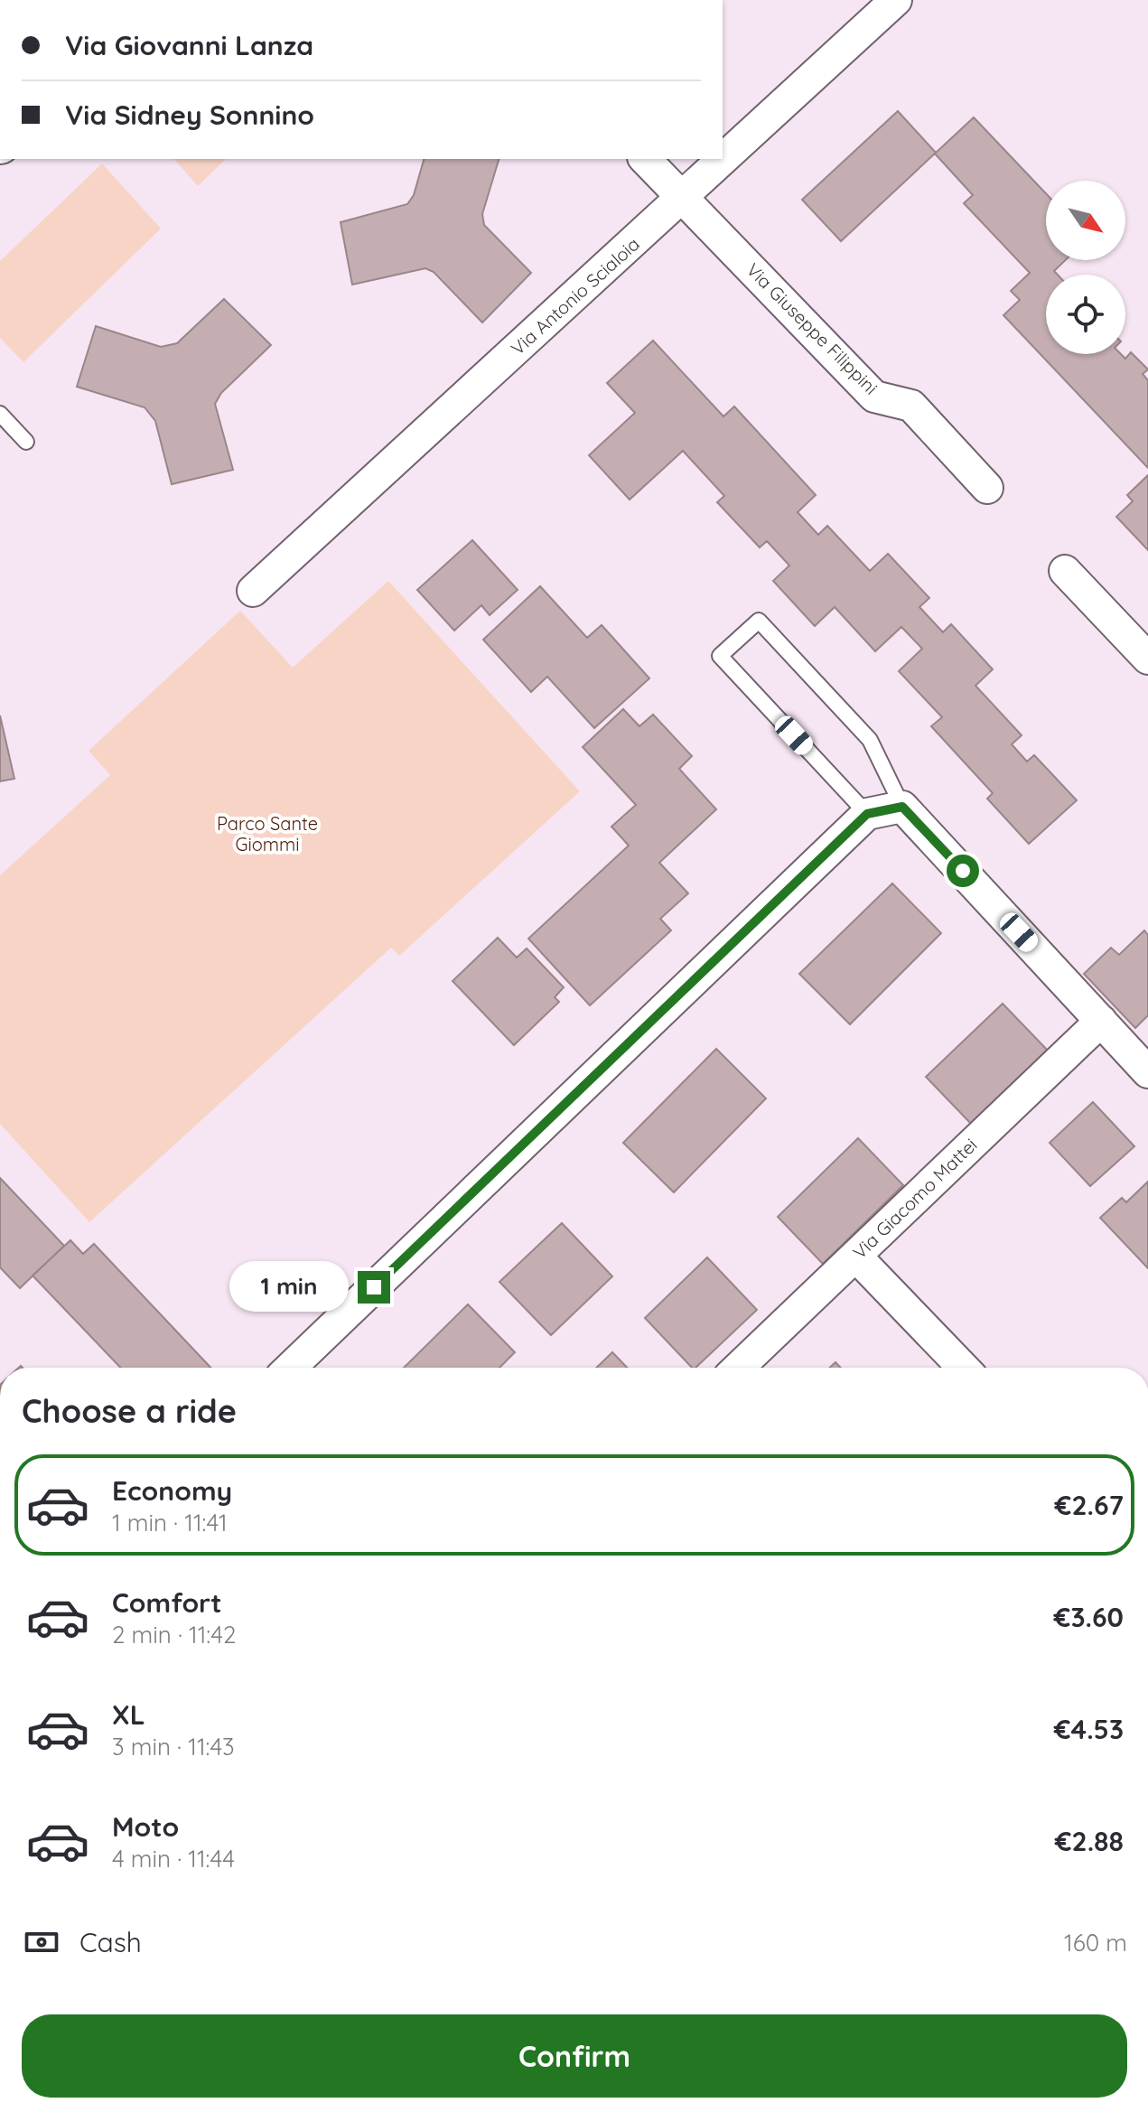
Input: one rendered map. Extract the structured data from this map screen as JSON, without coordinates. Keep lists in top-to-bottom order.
{
  "streets": {
    "street": ["Via Antonio Scialoia", "Via Giuseppe Filippini", "Via Giacomo Mattei"]
  },
  "crossings": [
    ["Via Antonio Scialoia", "Via Giuseppe Filippini"]
  ],
  "parks": ["Parco Sante Giommi"],
  "north": "bottom right",
  "page": {
    "banner": ["Via Giovanni Lanza", "Via Sidney Sonnino"],
    "bubble": "1 min",
    "heading": "Choose a ride",
    "list": [
      {
        "name": "Economy",
        "note": "1 min · 11:41",
        "value": "€2.67"
      },
      {
        "name": "Comfort",
        "note": "2 min · 11:42",
        "value": "€3.60"
      },
      {
        "name": "XL",
        "note": "3 min · 11:43",
        "value": "€4.53"
      },
      {
        "name": "Moto",
        "note": "4 min · 11:44",
        "value": "€2.88"
      }
    ],
    "pay": ["Cash", "160 m"],
    "buttons": "Confirm"
  }
}
